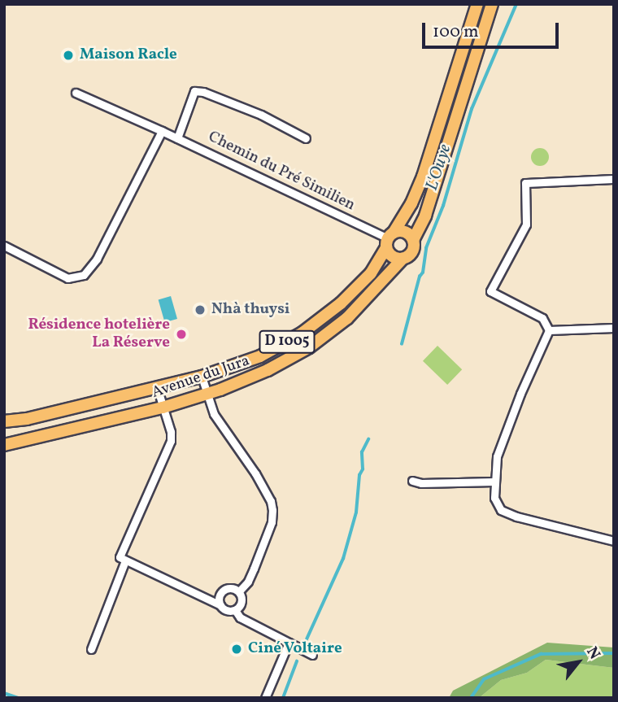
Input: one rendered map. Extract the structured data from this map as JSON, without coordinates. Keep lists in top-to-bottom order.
{
  "streets": {
    "main road": ["D 1005", "Avenue du Jura"],
    "street": ["Chemin du Pré Similien"]
  },
  "crossings": [
    ["Chemin du Pré Similien", "D 1005"],
    ["Chemin du Pré Similien", "Avenue du Jura"],
    ["D 1005", "Avenue du Jura"]
  ],
  "water": ["L'Ouye"],
  "places": [
    "Maison Racle",
    "Nhà thuysi",
    "Résidence hotelière La Réserve",
    "Ciné Voltaire"
  ],
  "scale_bar": "100 m",
  "north": "top right"
}
